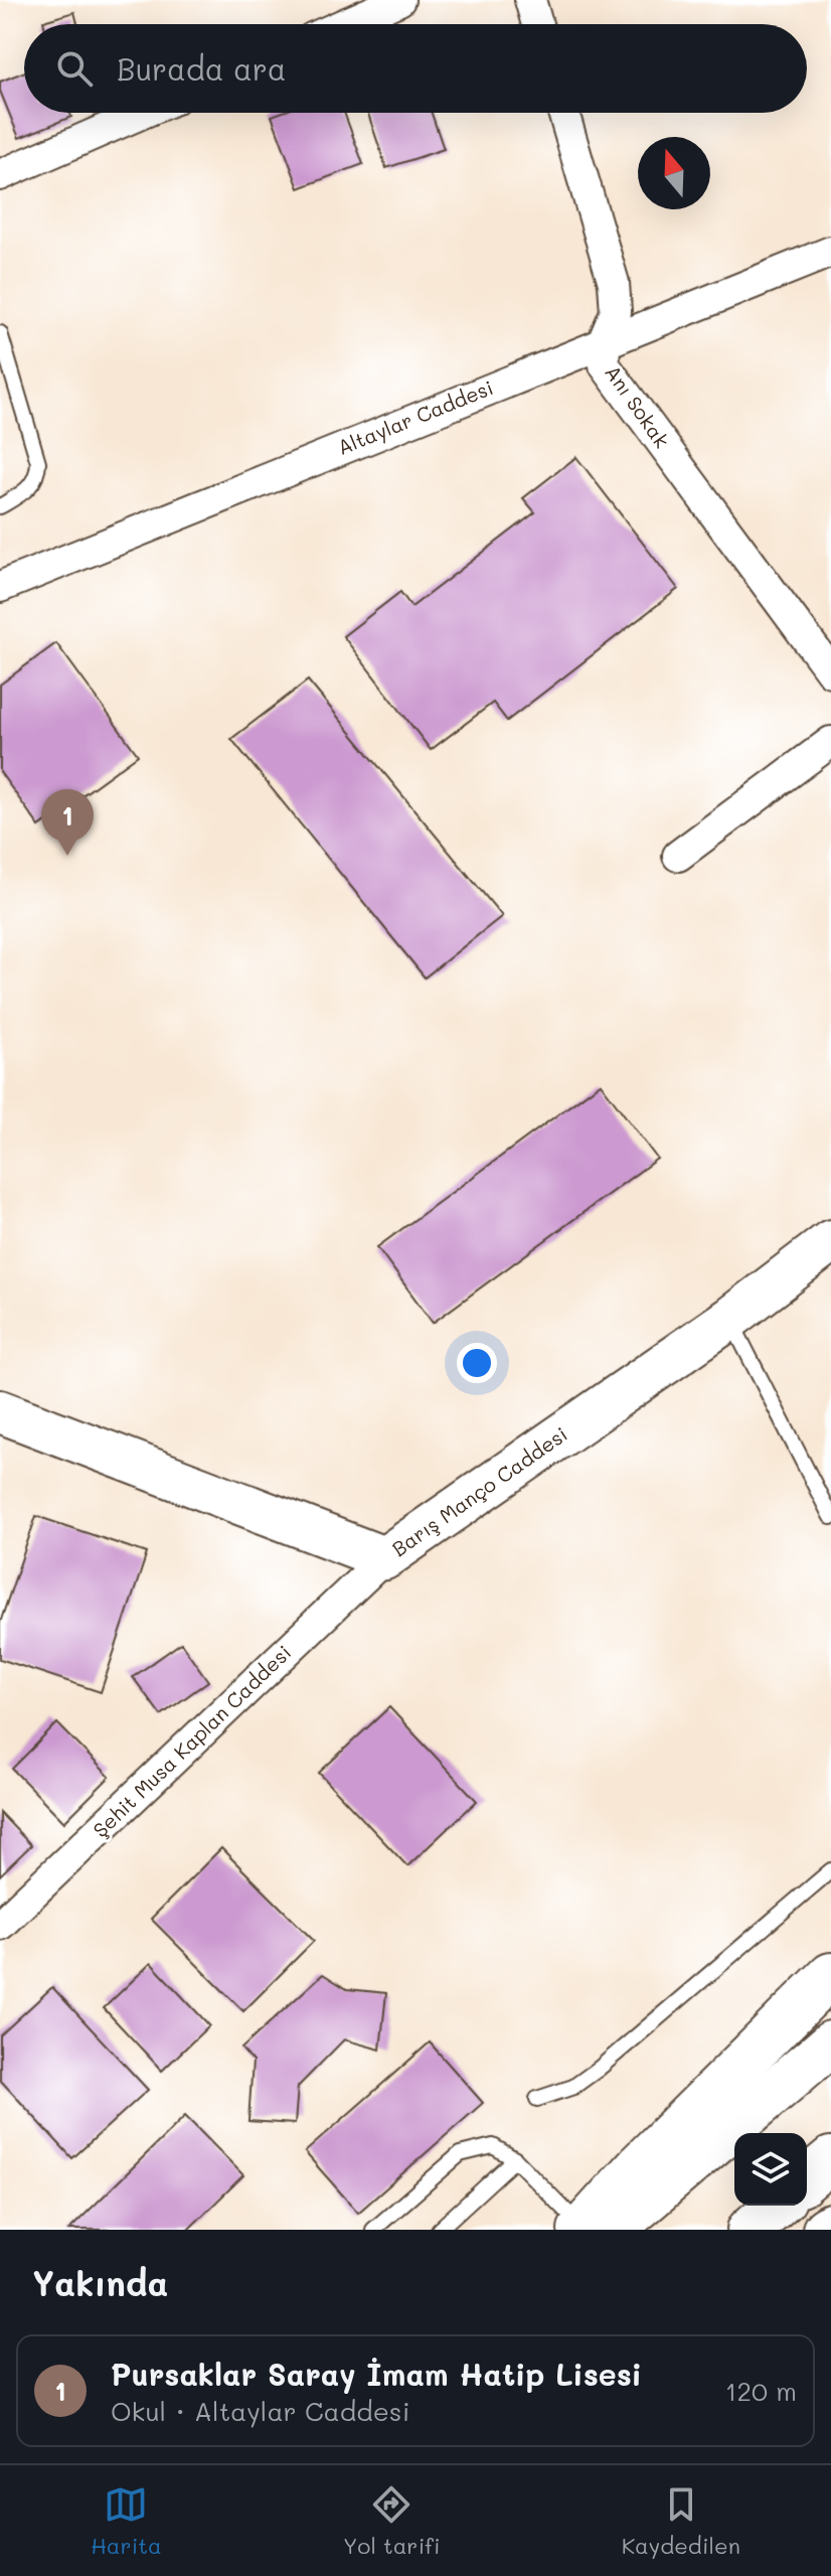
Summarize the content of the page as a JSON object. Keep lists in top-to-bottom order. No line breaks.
{"streets":{"street":["Anı Sokak","Altaylar Caddesi","Barış Manço Caddesi","Şehit Musa Kaplan Caddesi"]},"crossings":[["Anı Sokak","Altaylar Caddesi"],["Barış Manço Caddesi","Şehit Musa Kaplan Caddesi"]],"north":"top","page":{"search":"Burada ara","pins":"1","heading":"Yakında","list":[{"mark":"1","name":"Pursaklar Saray İmam Hatip Lisesi","note":"Okul · Altaylar Caddesi","value":"120 m"}],"nav":["Harita","Yol tarifi","Kaydedilen"]}}
